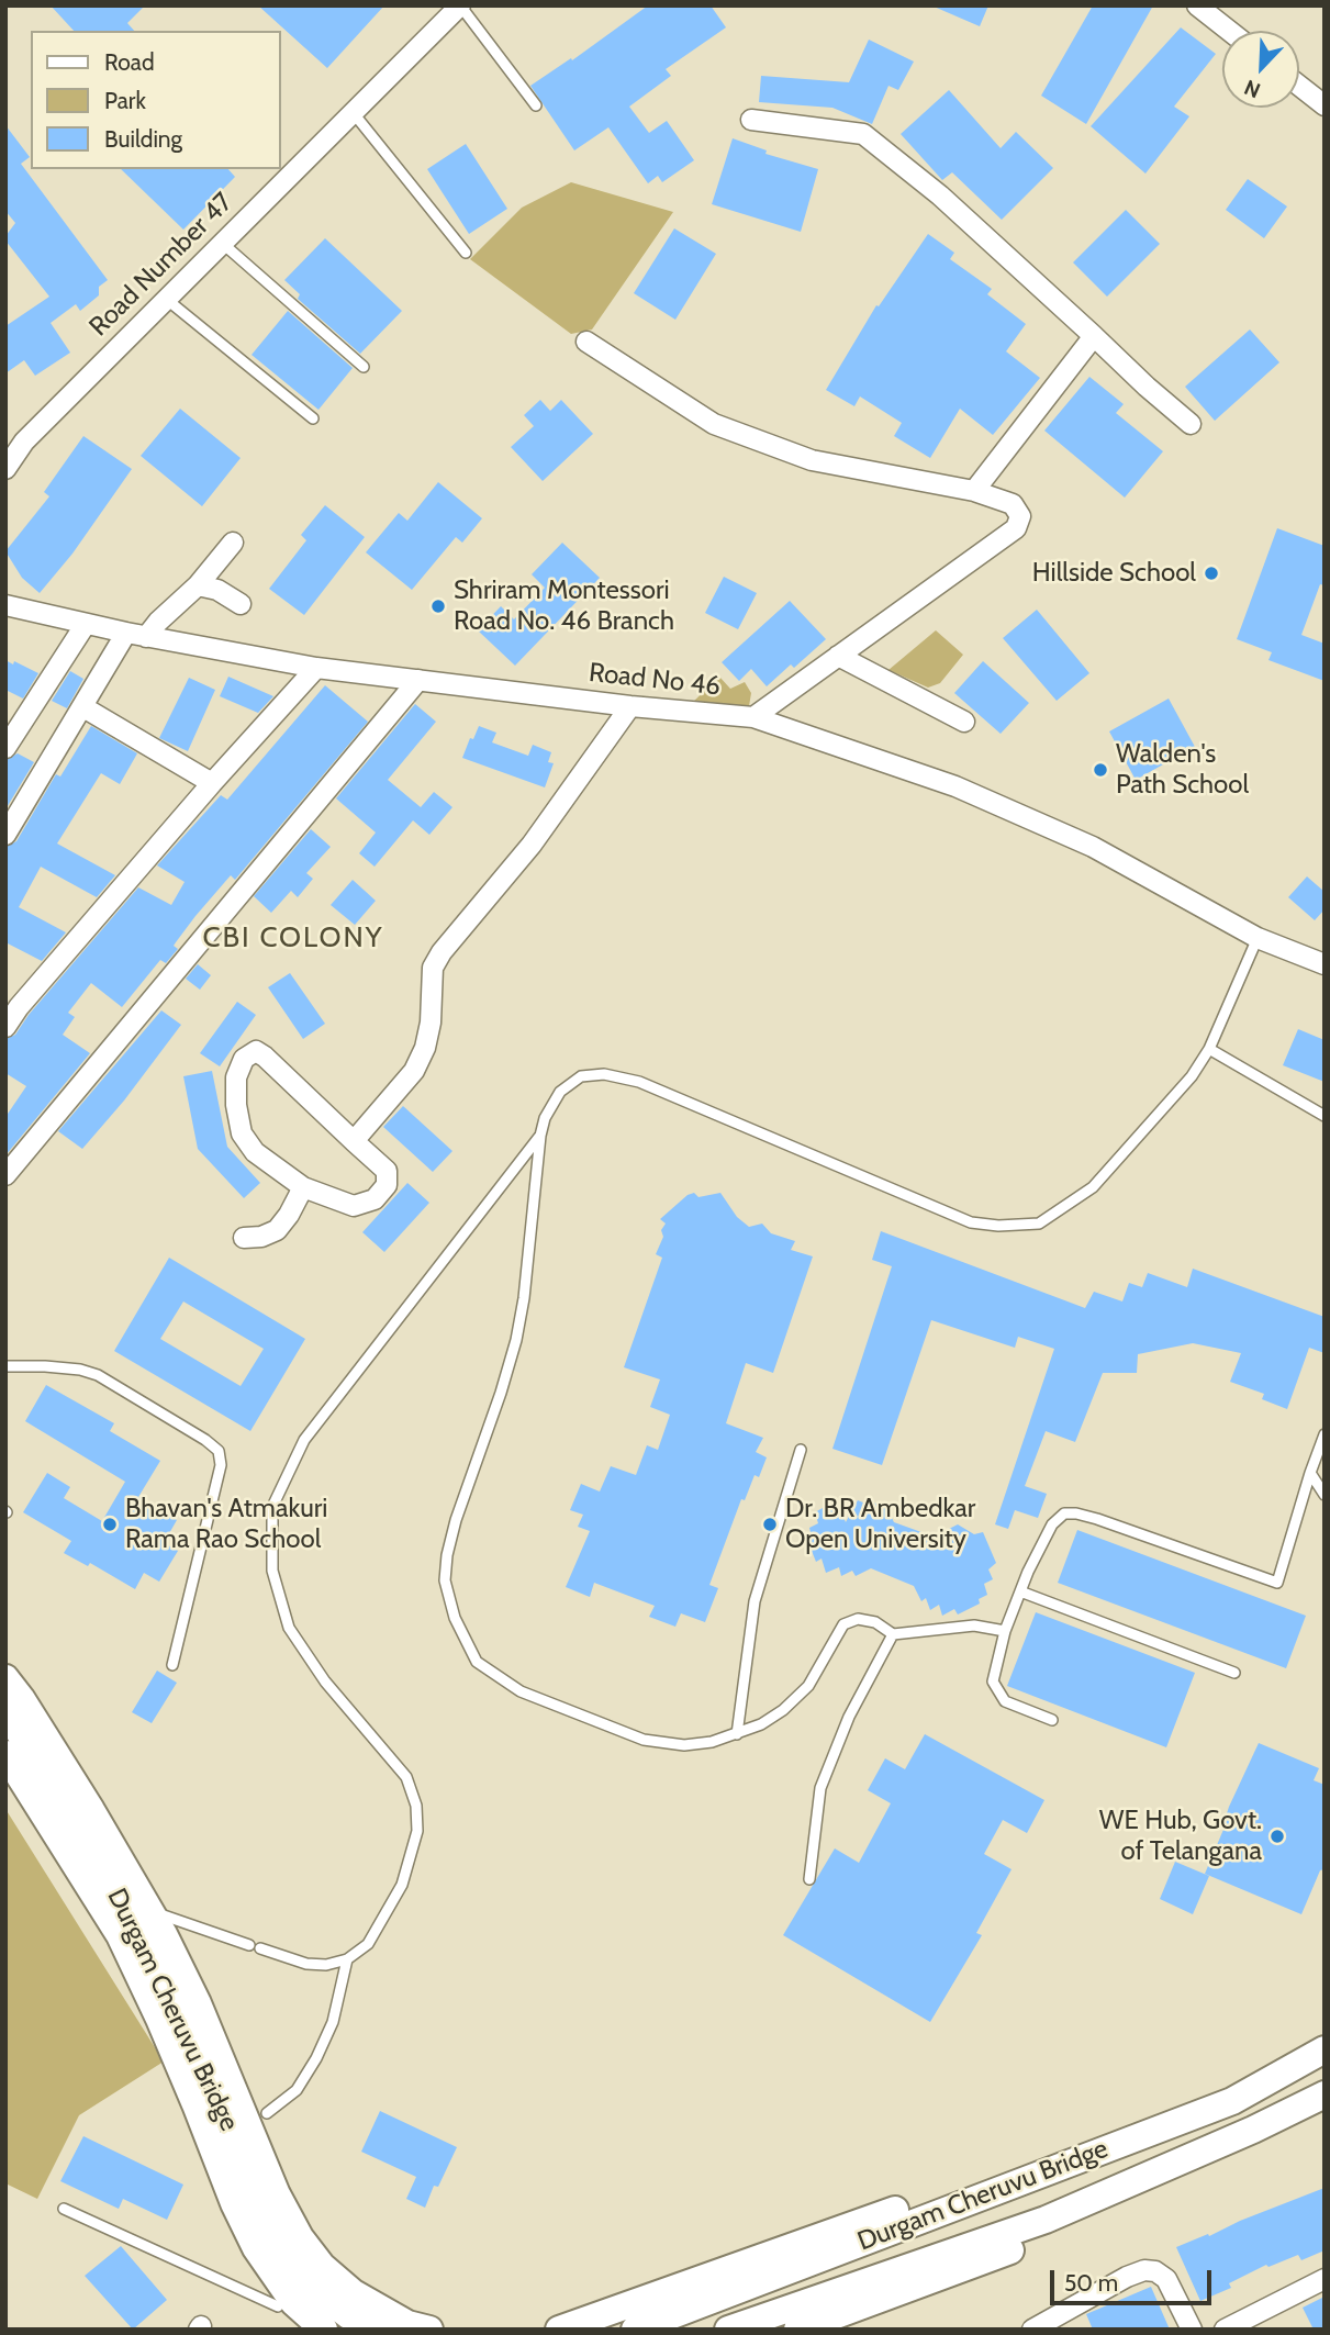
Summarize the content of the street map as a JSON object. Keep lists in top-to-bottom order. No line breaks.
{"streets":{"main road":["Durgam Cheruvu Bridge"],"street":["Road Number 47","Road No 46"]},"districts":["CBI COLONY"],"places":["Hillside School","Shriram Montessori Road No. 46 Branch","Walden's Path School","Bhavan's Atmakuri Rama Rao School","Dr. BR Ambedkar Open University","WE Hub, Govt. of Telangana"],"legend":["Road","Park","Building"],"scale_bar":"50 m","north":"bottom left"}
